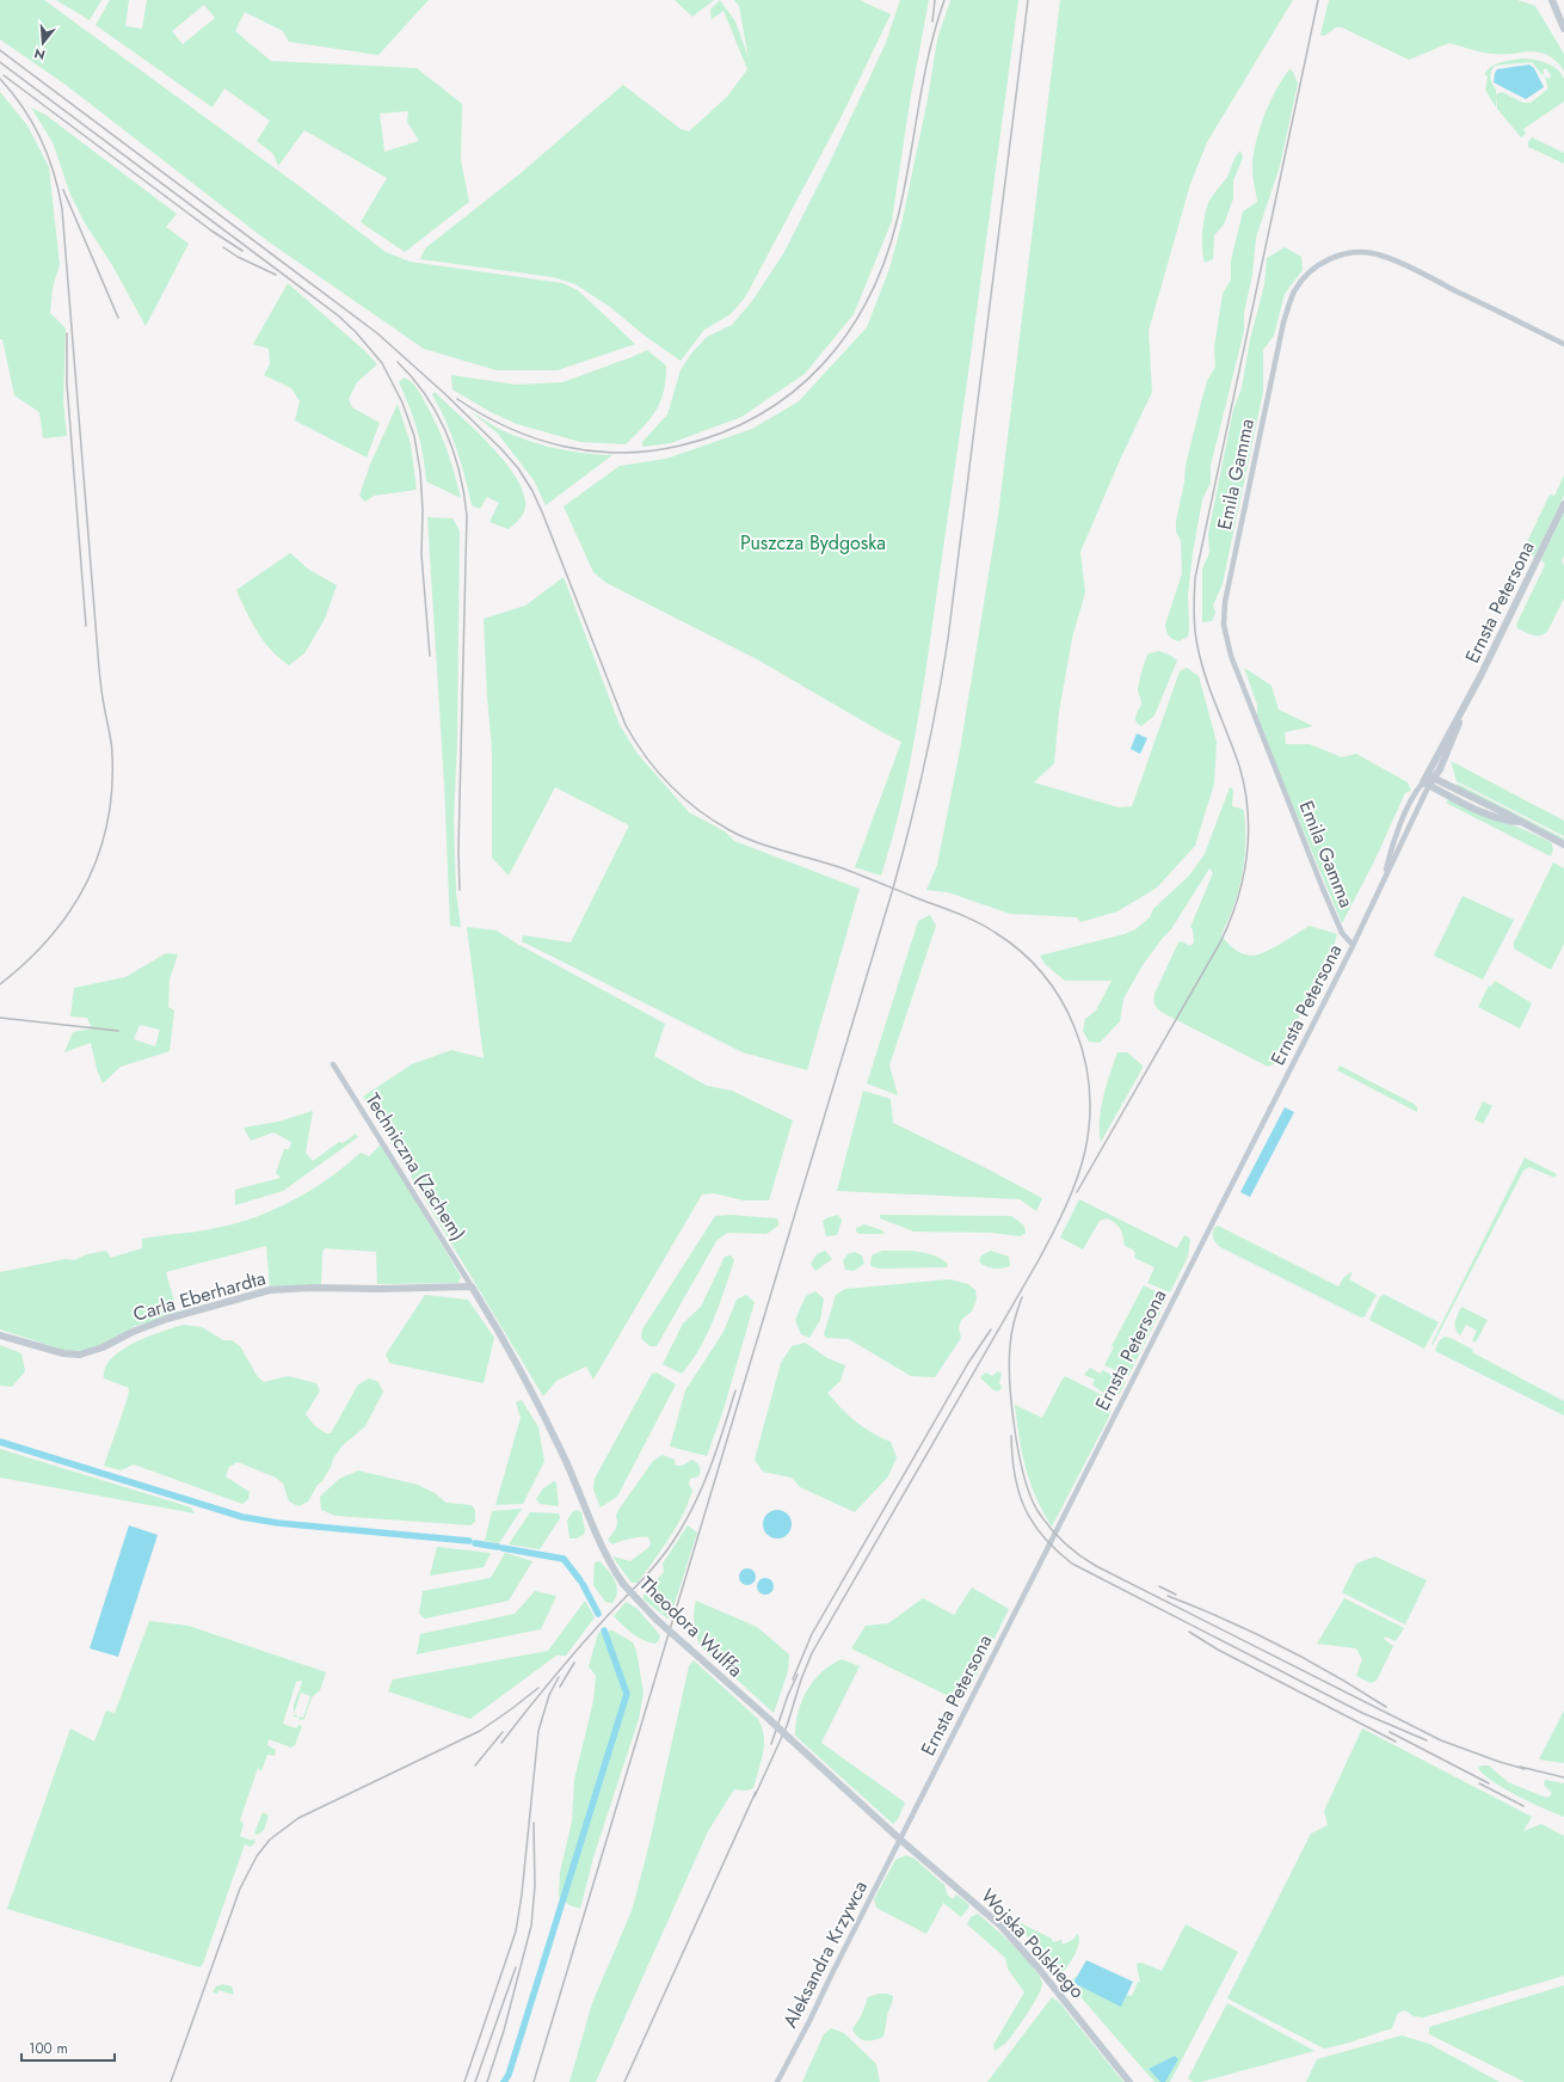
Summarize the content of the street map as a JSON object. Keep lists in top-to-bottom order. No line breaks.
{"streets":{"street":["Emila Gamma","Ernsta Petersona","Techniczna (Zachem)","Carla Eberhardta","Theodora Wulffa","Wojska Polskiego","Aleksandra Krzywca"]},"crossings":[["Emila Gamma","Ernsta Petersona"],["Ernsta Petersona","Theodora Wulffa"],["Ernsta Petersona","Wojska Polskiego"],["Ernsta Petersona","Aleksandra Krzywca"],["Techniczna (Zachem)","Carla Eberhardta"],["Techniczna (Zachem)","Theodora Wulffa"],["Carla Eberhardta","Theodora Wulffa"],["Theodora Wulffa","Wojska Polskiego"],["Theodora Wulffa","Aleksandra Krzywca"],["Wojska Polskiego","Aleksandra Krzywca"]],"parks":["Puszcza Bydgoska"],"scale_bar":"100 m","north":"bottom"}
